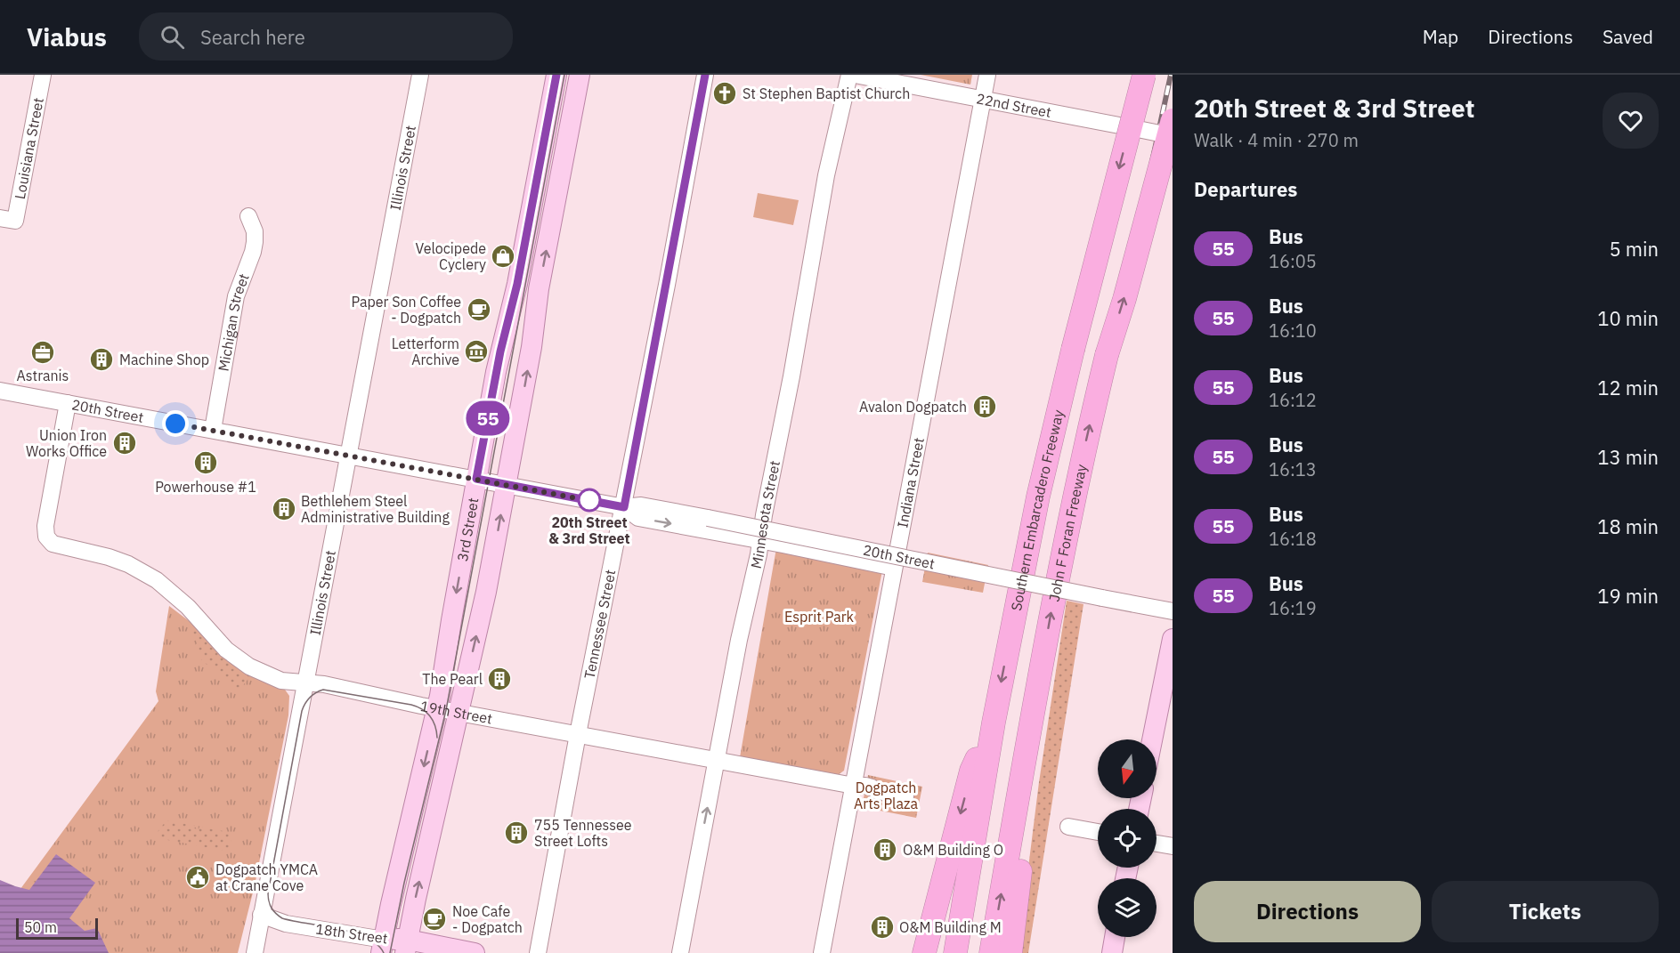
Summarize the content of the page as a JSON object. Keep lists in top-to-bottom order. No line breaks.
{"streets":{"highway":["Southern Embarcadero Freeway","John F Foran Freeway"],"main road":["3rd Street","18th Street"],"street":["22nd Street","Louisiana Street","Illinois Street","Michigan Street","20th Street","Indiana Street","Minnesota Street","Tennessee Street","19th Street"]},"crossings":[["22nd Street","Indiana Street"],["Illinois Street","20th Street"],["Illinois Street","19th Street"],["Illinois Street","18th Street"],["Michigan Street","20th Street"],["20th Street","Indiana Street"],["20th Street","Minnesota Street"],["20th Street","3rd Street"],["20th Street","Tennessee Street"],["20th Street","19th Street"],["Indiana Street","19th Street"],["Minnesota Street","19th Street"],["3rd Street","19th Street"],["3rd Street","18th Street"],["Tennessee Street","19th Street"]],"one_way":["Southern Embarcadero Freeway"],"parks":["Esprit Park","Dogpatch Arts Plaza"],"places":{"church":["St Stephen Baptist Church"],"shop":["Velocipede Cyclery"],"cafe":["Paper Son Coffee - Dogpatch","Noe Cafe - Dogpatch"],"museum":["Letterform Archive"],"office":["Astranis"],"building":["Machine Shop","Avalon Dogpatch","Union Iron Works Office","Powerhouse #1","Bethlehem Steel Administrative Building","The Pearl","755 Tennessee Street Lofts","O&M Building O","O&M Building M"],"other":["20th Street & 3rd Street"],"public building":["Dogpatch YMCA at Crane Cove"]},"lines":["bus line 55"],"scale_bar":"50 m","north":"bottom","page":{"header":"Viabus","search":"Search here","nav":["Map","Directions","Saved"],"on_map":"55","heading":[["20th Street & 3rd Street","Walk · 4 min · 270 m"],"Departures"],"list":[{"mark":"55","name":"Bus","note":"16:05","value":"5 min"},{"mark":"55","name":"Bus","note":"16:10","value":"10 min"},{"mark":"55","name":"Bus","note":"16:12","value":"12 min"},{"mark":"55","name":"Bus","note":"16:13","value":"13 min"},{"mark":"55","name":"Bus","note":"16:18","value":"18 min"},{"mark":"55","name":"Bus","note":"16:19","value":"19 min"}],"buttons":["Directions","Tickets"],"scale":"50 m"}}
